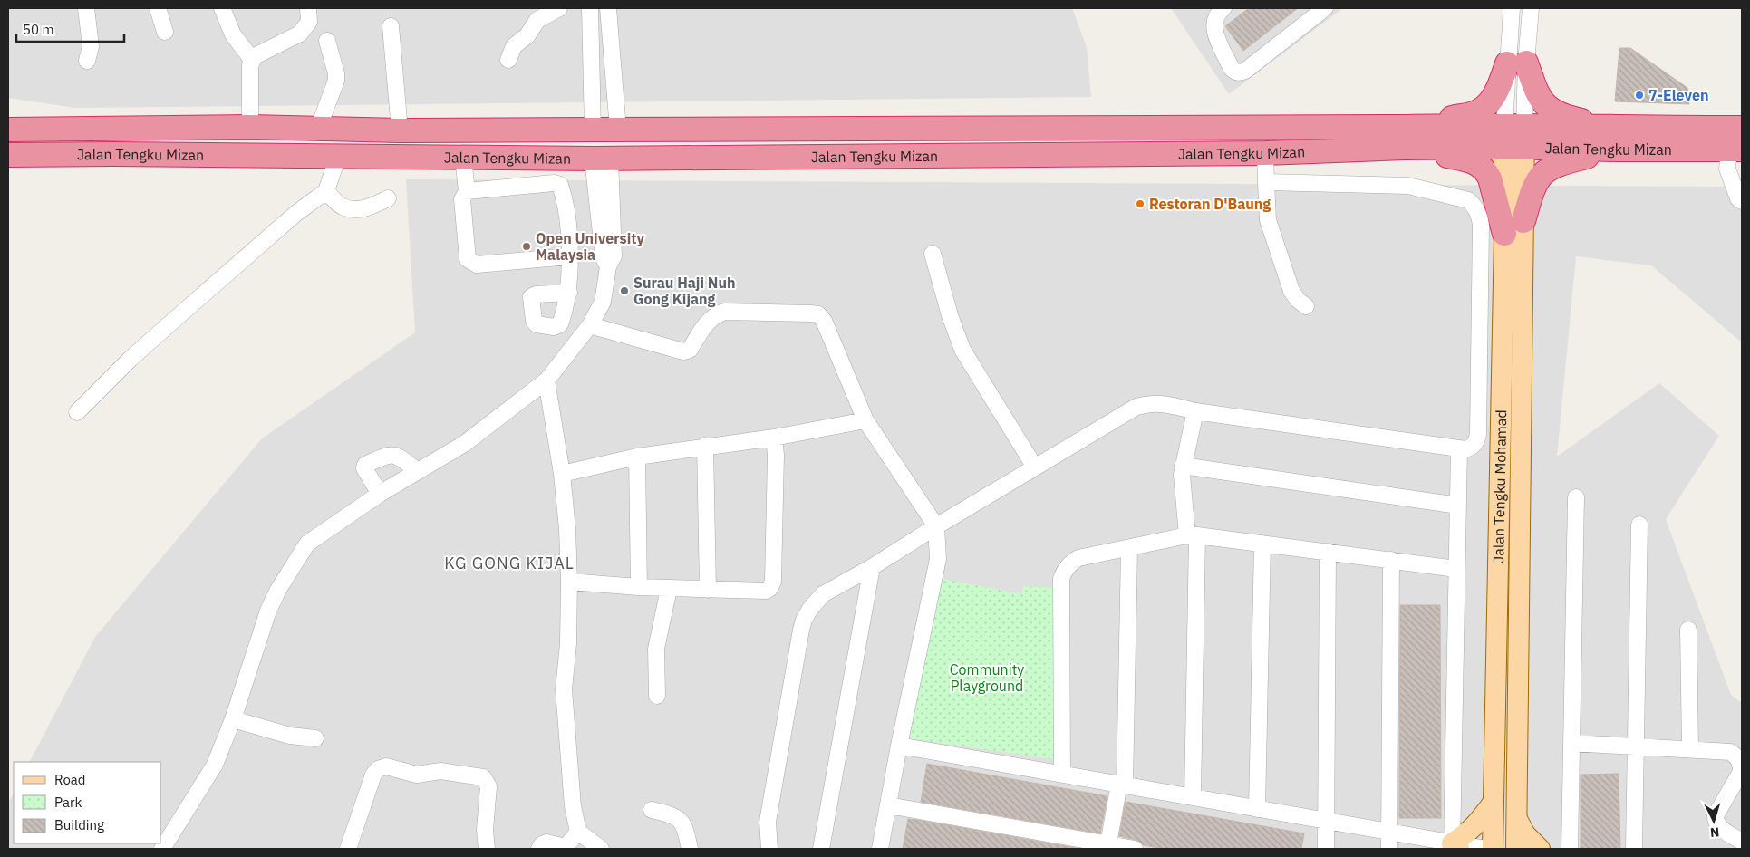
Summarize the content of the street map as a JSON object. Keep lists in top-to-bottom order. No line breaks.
{"streets":{"highway":["Jalan Tengku Mizan"],"main road":["Jalan Tengku Mohamad"]},"crossings":[["Jalan Tengku Mizan","Jalan Tengku Mohamad"]],"districts":["KG GONG KIJAL"],"parks":["Community Playground"],"places":["7-Eleven","Restoran D'Baung","Open University Malaysia","Surau Haji Nuh Gong Kijang"],"legend":["Road","Park","Building"],"scale_bar":"50 m","north":"bottom"}
